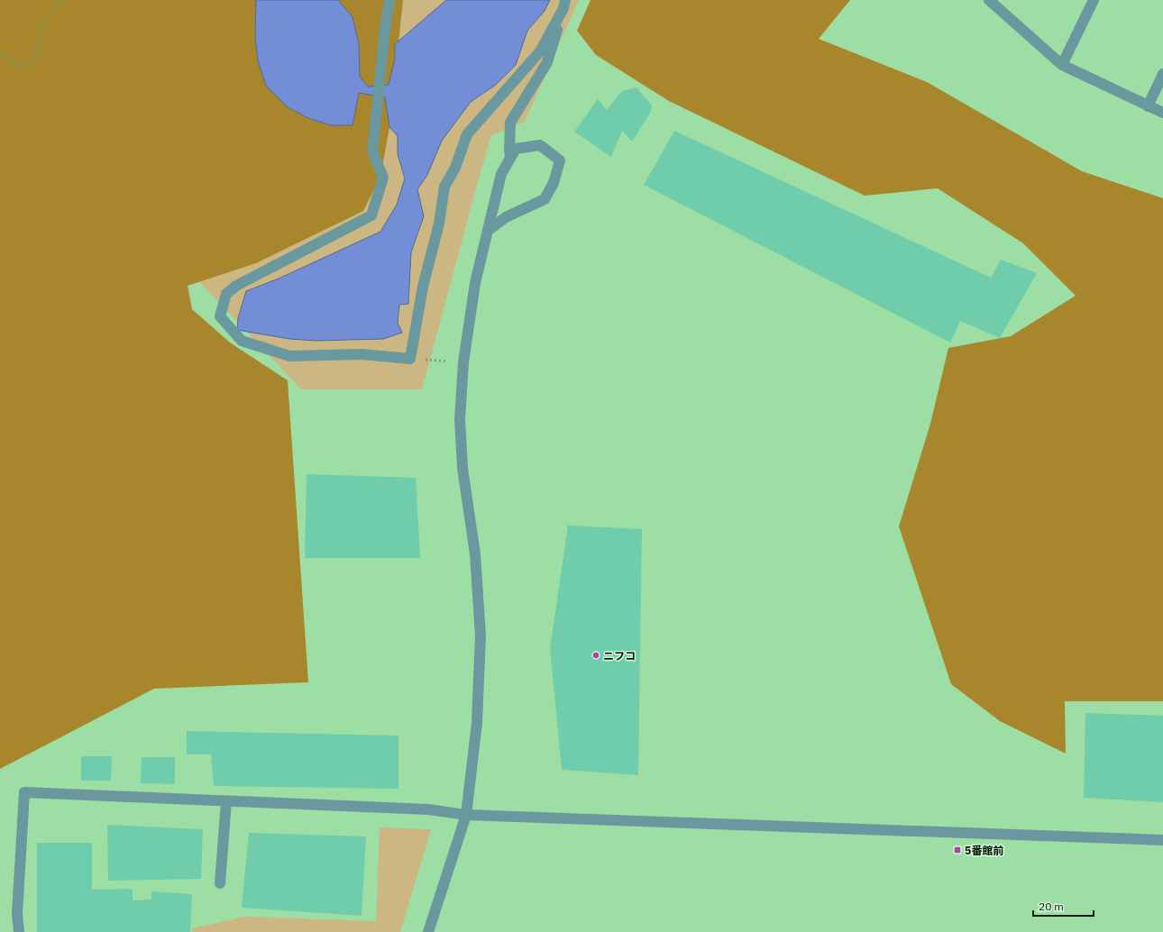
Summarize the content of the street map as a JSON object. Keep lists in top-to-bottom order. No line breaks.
{"places":{"other":["ニフコ"],"transit":["5番館前"]},"scale_bar":"20 m"}
